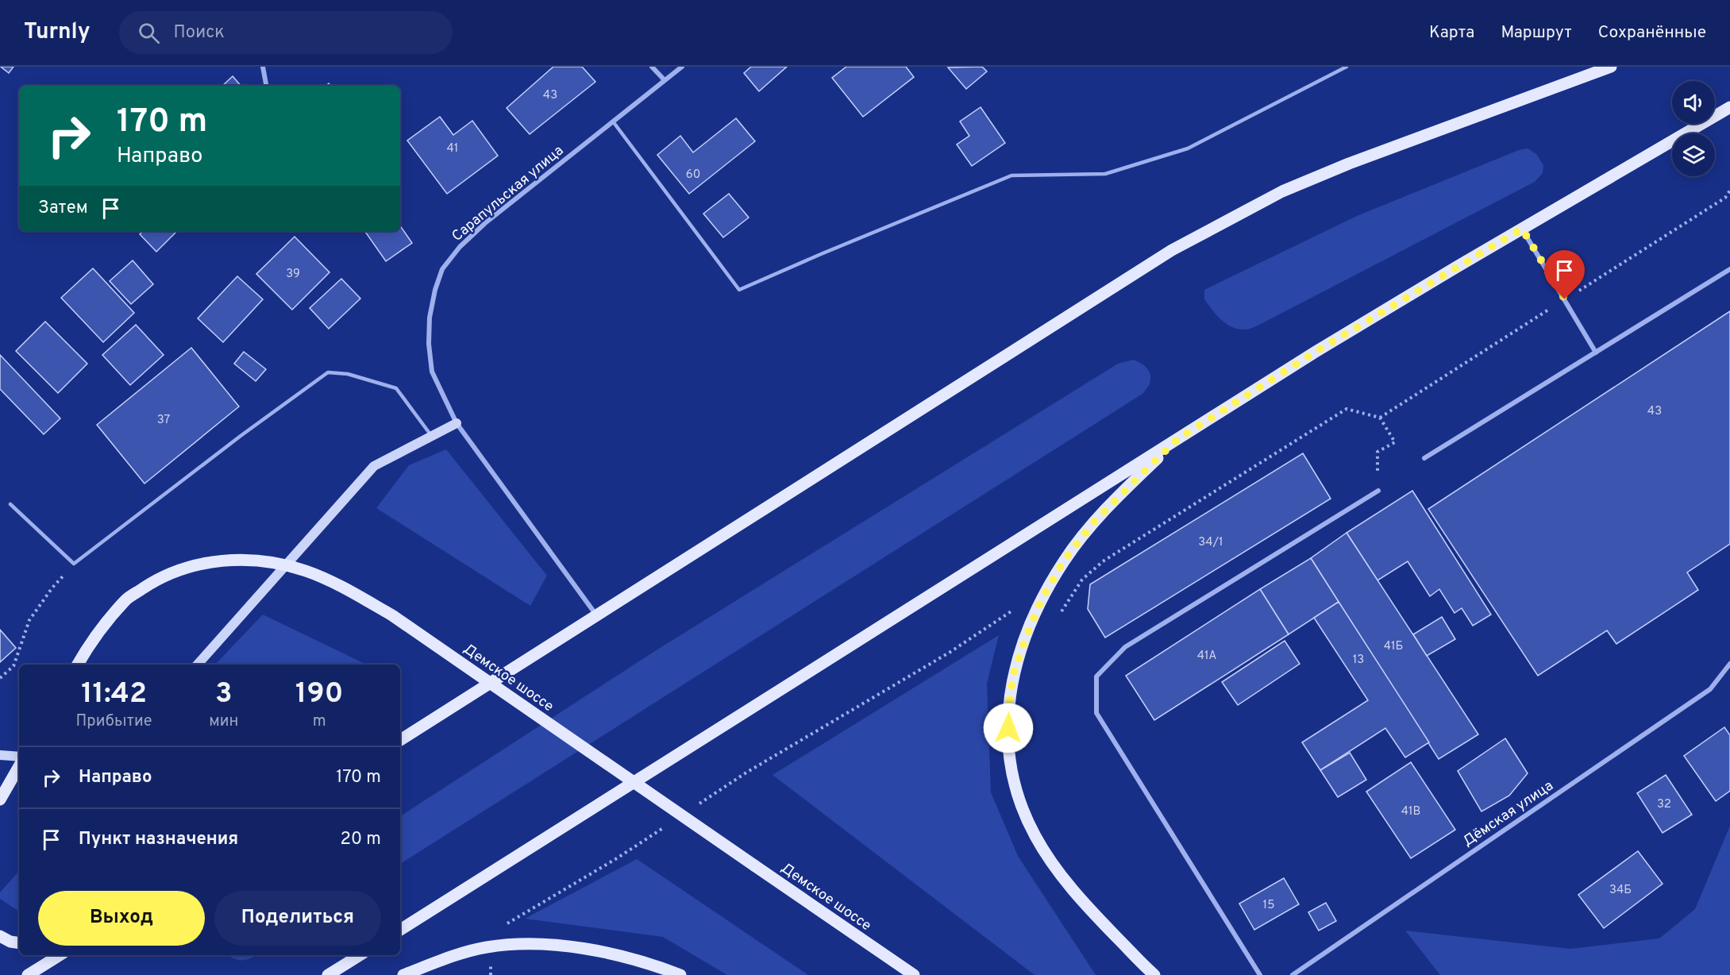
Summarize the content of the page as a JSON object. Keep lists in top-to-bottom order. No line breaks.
{"streets":{"main road":["Демское шоссе"],"street":["Сарапульская улица","Дёмская улица"]},"house_numbers":["43","41","60","39","43","37","34/1","41Б","41А","13","32","41В","34Б","15"],"page":{"header":"Turnly","search":"Поиск","nav":["Карта","Маршрут","Сохранённые"],"turn":["170 m","Направо"],"then":"Затем","eta":["11:42","Прибытие","3","мин","190","m"],"list":[{"name":"Направо","value":"170 m"},{"name":"Пункт назначения","value":"20 m"}],"buttons":["Выход","Поделиться"]}}
